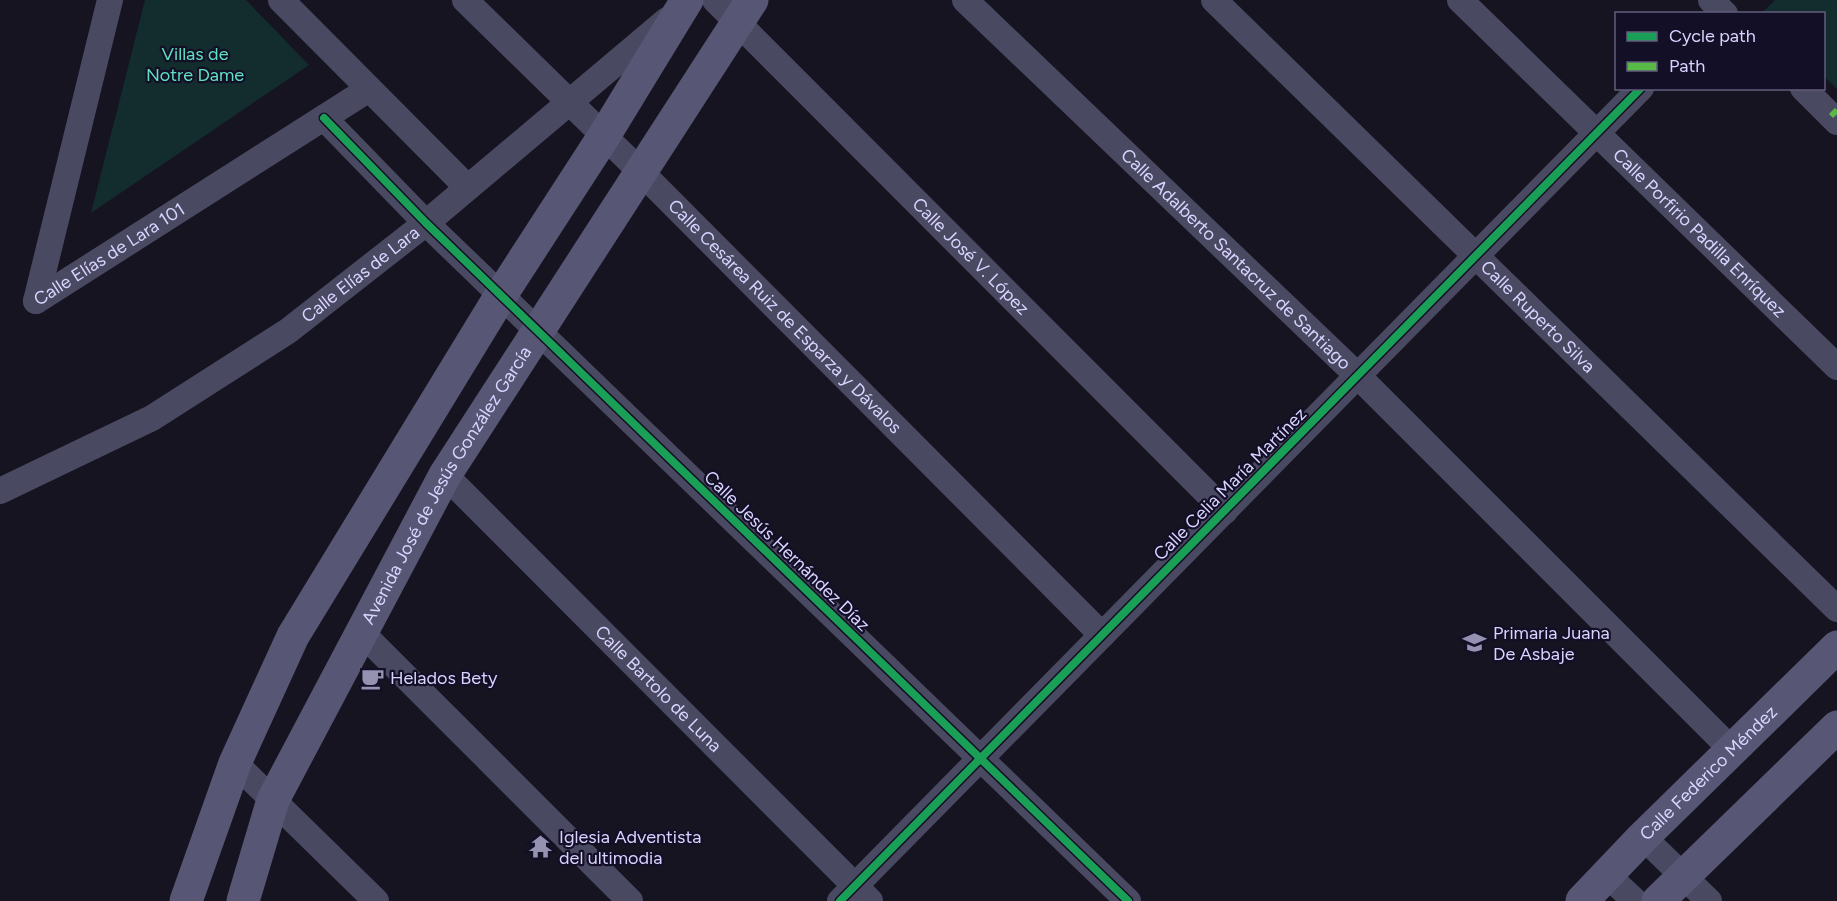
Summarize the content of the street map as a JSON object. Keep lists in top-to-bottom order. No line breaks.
{"streets":{"street":["Calle Porfirio Padilla Enríquez","Calle Elías de Lara 101","Calle José V. López","Calle Adalberto Santacruz de Santiago","Calle Elías de Lara","Calle Cesárea Ruiz de Esparza y Dávalos","Calle Ruperto Silva","Calle Celia María Martínez","Avenida José de Jesús González García","Calle Jesús Hernández Díaz","Calle Bartolo de Luna","Calle Federico Méndez"]},"crossings":[["Calle Porfirio Padilla Enríquez","Calle Celia María Martínez"],["Calle José V. López","Calle Celia María Martínez"],["Calle José V. López","Avenida José de Jesús González García"],["Calle Adalberto Santacruz de Santiago","Calle Celia María Martínez"],["Calle Adalberto Santacruz de Santiago","Calle Federico Méndez"],["Calle Elías de Lara","Calle Cesárea Ruiz de Esparza y Dávalos"],["Calle Elías de Lara","Calle Jesús Hernández Díaz"],["Calle Cesárea Ruiz de Esparza y Dávalos","Calle Celia María Martínez"],["Calle Cesárea Ruiz de Esparza y Dávalos","Avenida José de Jesús González García"],["Calle Ruperto Silva","Calle Celia María Martínez"],["Calle Celia María Martínez","Calle Jesús Hernández Díaz"],["Calle Celia María Martínez","Calle Bartolo de Luna"],["Avenida José de Jesús González García","Calle Jesús Hernández Díaz"],["Avenida José de Jesús González García","Calle Bartolo de Luna"]],"parks":["Villas de Notre Dame"],"places":{"school or university":["Primaria Juana De Asbaje"],"cafe":["Helados Bety"],"temple":["Iglesia Adventista del ultimodia"]},"legend":["Cycle path","Path"]}
